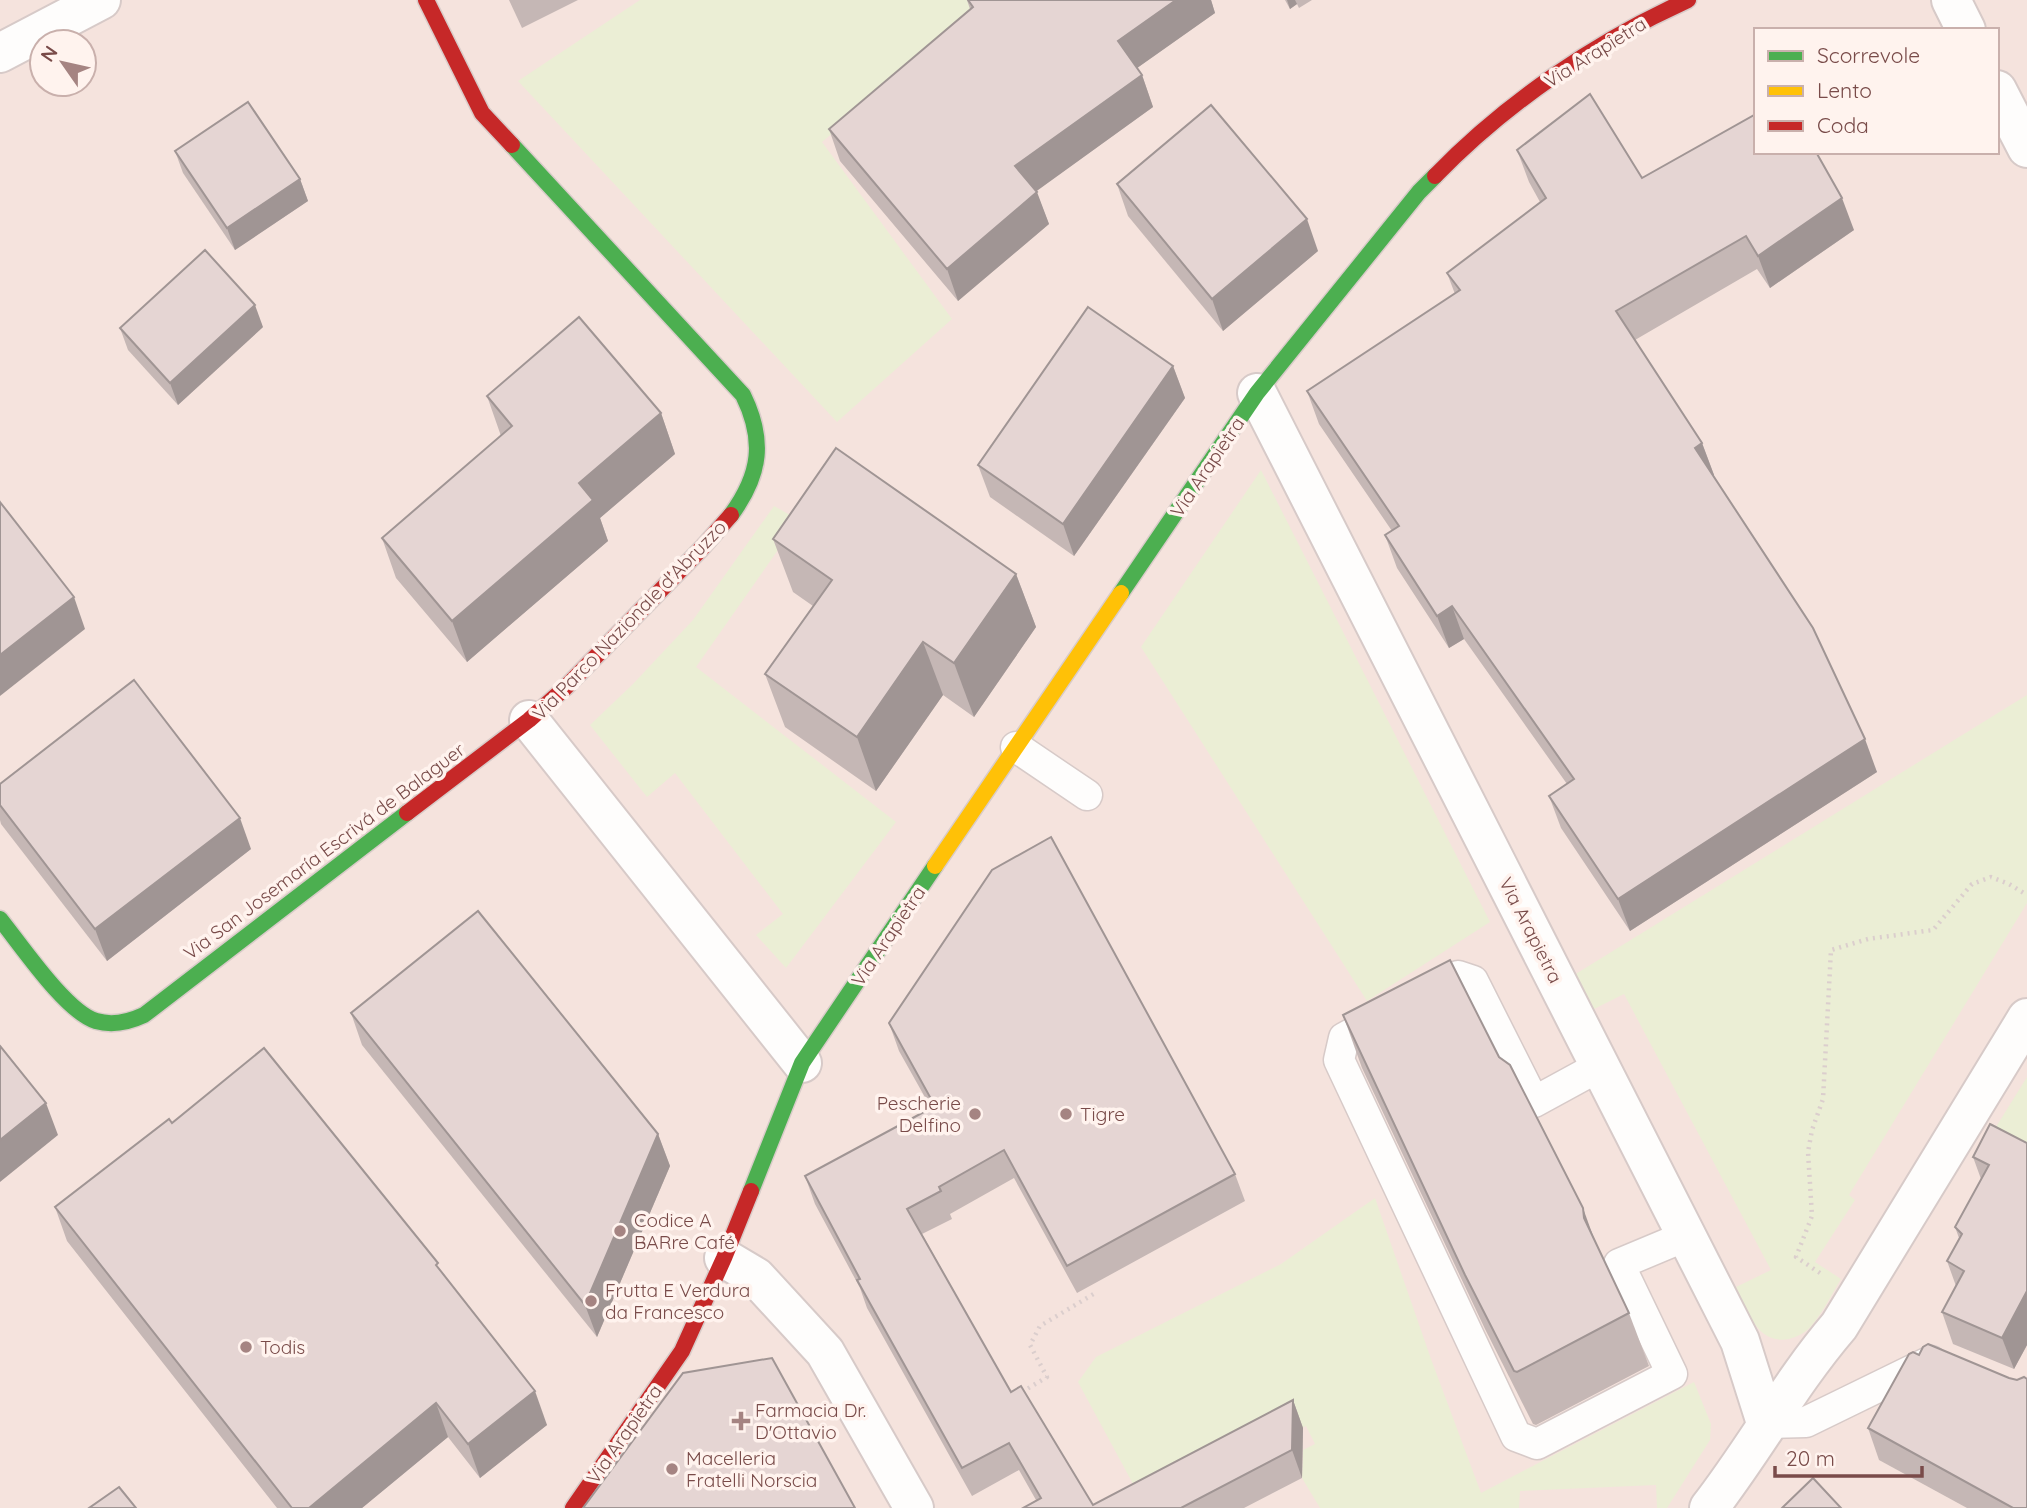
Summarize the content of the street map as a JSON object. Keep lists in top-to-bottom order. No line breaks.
{"streets":{"street":["Via Arapietra","Via Parco Nazionale d'Abruzzo","Via San Josemaría Escrivá de Balaguer"]},"crossings":[["Via Arapietra","Via Parco Nazionale d'Abruzzo"],["Via Parco Nazionale d'Abruzzo","Via San Josemaría Escrivá de Balaguer"]],"places":{"other":["Pescherie Delfino","Tigre","Codice A BARre Café","Frutta E Verdura da Francesco","Todis","Macelleria Fratelli Norscia"],"health":["Farmacia Dr. D'Ottavio"]},"legend":["Scorrevole","Lento","Coda"],"scale_bar":"20 m","north":"top left"}
